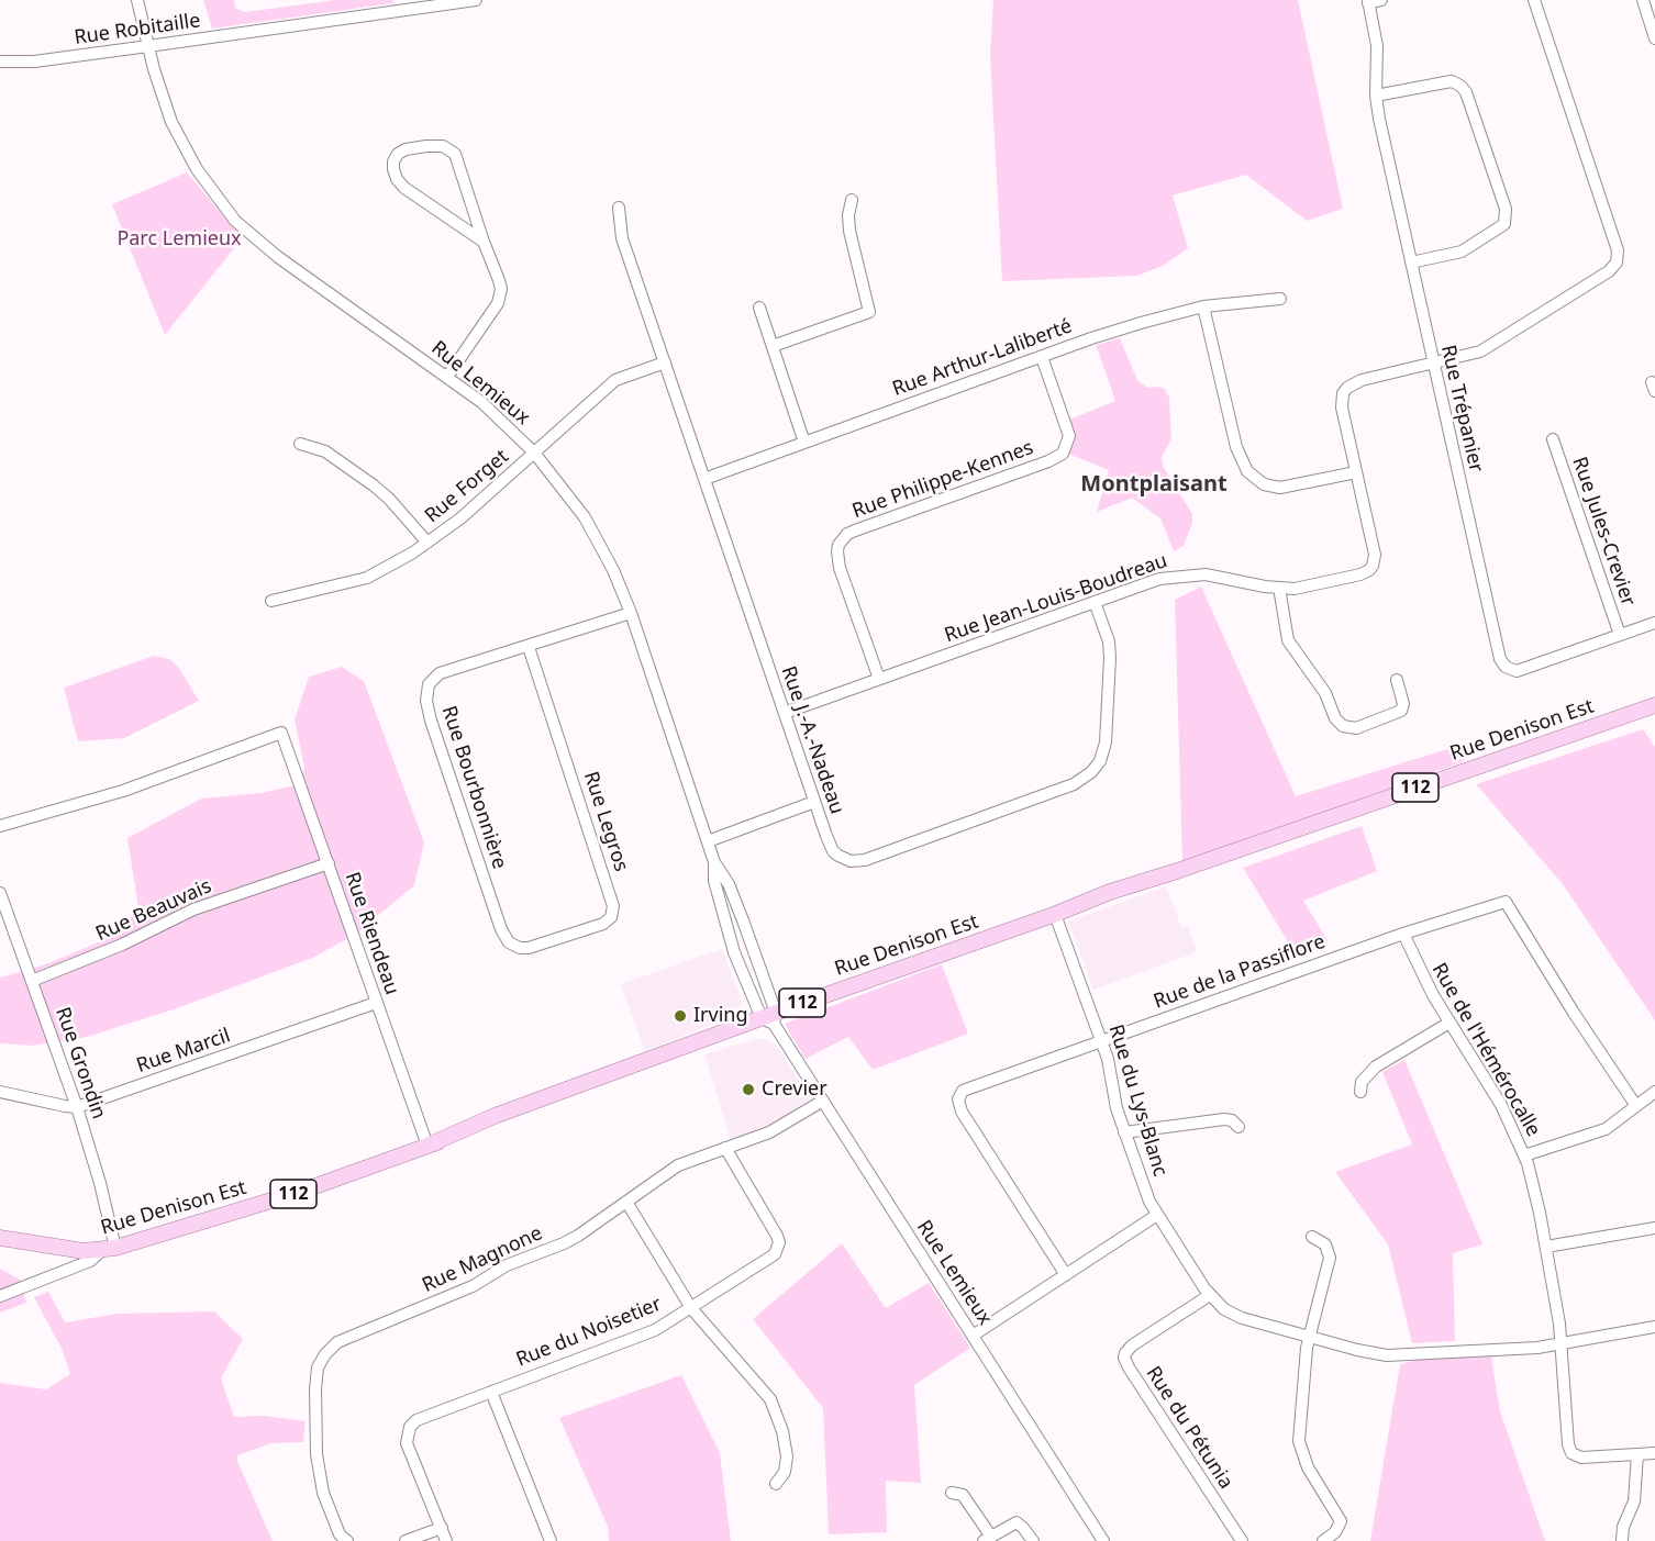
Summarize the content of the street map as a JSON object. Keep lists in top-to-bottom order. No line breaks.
{"streets":{"main road":["Rue Denison Est","112"],"street":["Rue Robitaille","Rue Arthur-Laliberté","Rue Lemieux","Rue Trépanier","Rue Philippe-Kennes","Rue Forget","Rue Jules-Crevier","Rue Jean-Louis-Boudreau","Rue J.-A.-Nadeau","Rue Bourbonnière","Rue Legros","Rue Beauvais","Rue Riendeau","Rue de la Passiflore","Rue de l'Hémérocalle","Rue Marcil","Rue Grondin","Rue du Lys-Blanc","Rue Magnone","Rue du Noisetier","Rue du Pétunia"]},"crossings":[["Rue Robitaille","Rue Lemieux"],["Rue Arthur-Laliberté","Rue Philippe-Kennes"],["Rue Arthur-Laliberté","Rue J.-A.-Nadeau"],["Rue Lemieux","Rue Forget"],["Rue Lemieux","Rue Denison Est"],["Rue Lemieux","Rue Bourbonnière"],["Rue Lemieux","Rue Magnone"],["Rue Trépanier","Rue Jules-Crevier"],["Rue Trépanier","Rue Jean-Louis-Boudreau"],["Rue Philippe-Kennes","Rue Jean-Louis-Boudreau"],["Rue Forget","Rue J.-A.-Nadeau"],["Rue Jean-Louis-Boudreau","Rue J.-A.-Nadeau"],["Rue Denison Est","Rue Riendeau"],["Rue Denison Est","Rue Grondin"],["Rue Denison Est","Rue du Lys-Blanc"],["Rue Bourbonnière","Rue Legros"],["Rue Beauvais","Rue Riendeau"],["Rue Beauvais","Rue Grondin"],["Rue Riendeau","Rue Marcil"],["Rue de la Passiflore","Rue de l'Hémérocalle"],["Rue de la Passiflore","Rue du Lys-Blanc"],["Rue de l'Hémérocalle","Rue du Lys-Blanc"],["Rue Marcil","Rue Grondin"],["Rue du Lys-Blanc","Rue du Pétunia"],["Rue Magnone","Rue du Noisetier"]],"districts":["Montplaisant"],"parks":["Parc Lemieux"],"places":["Irving","Crevier"]}
